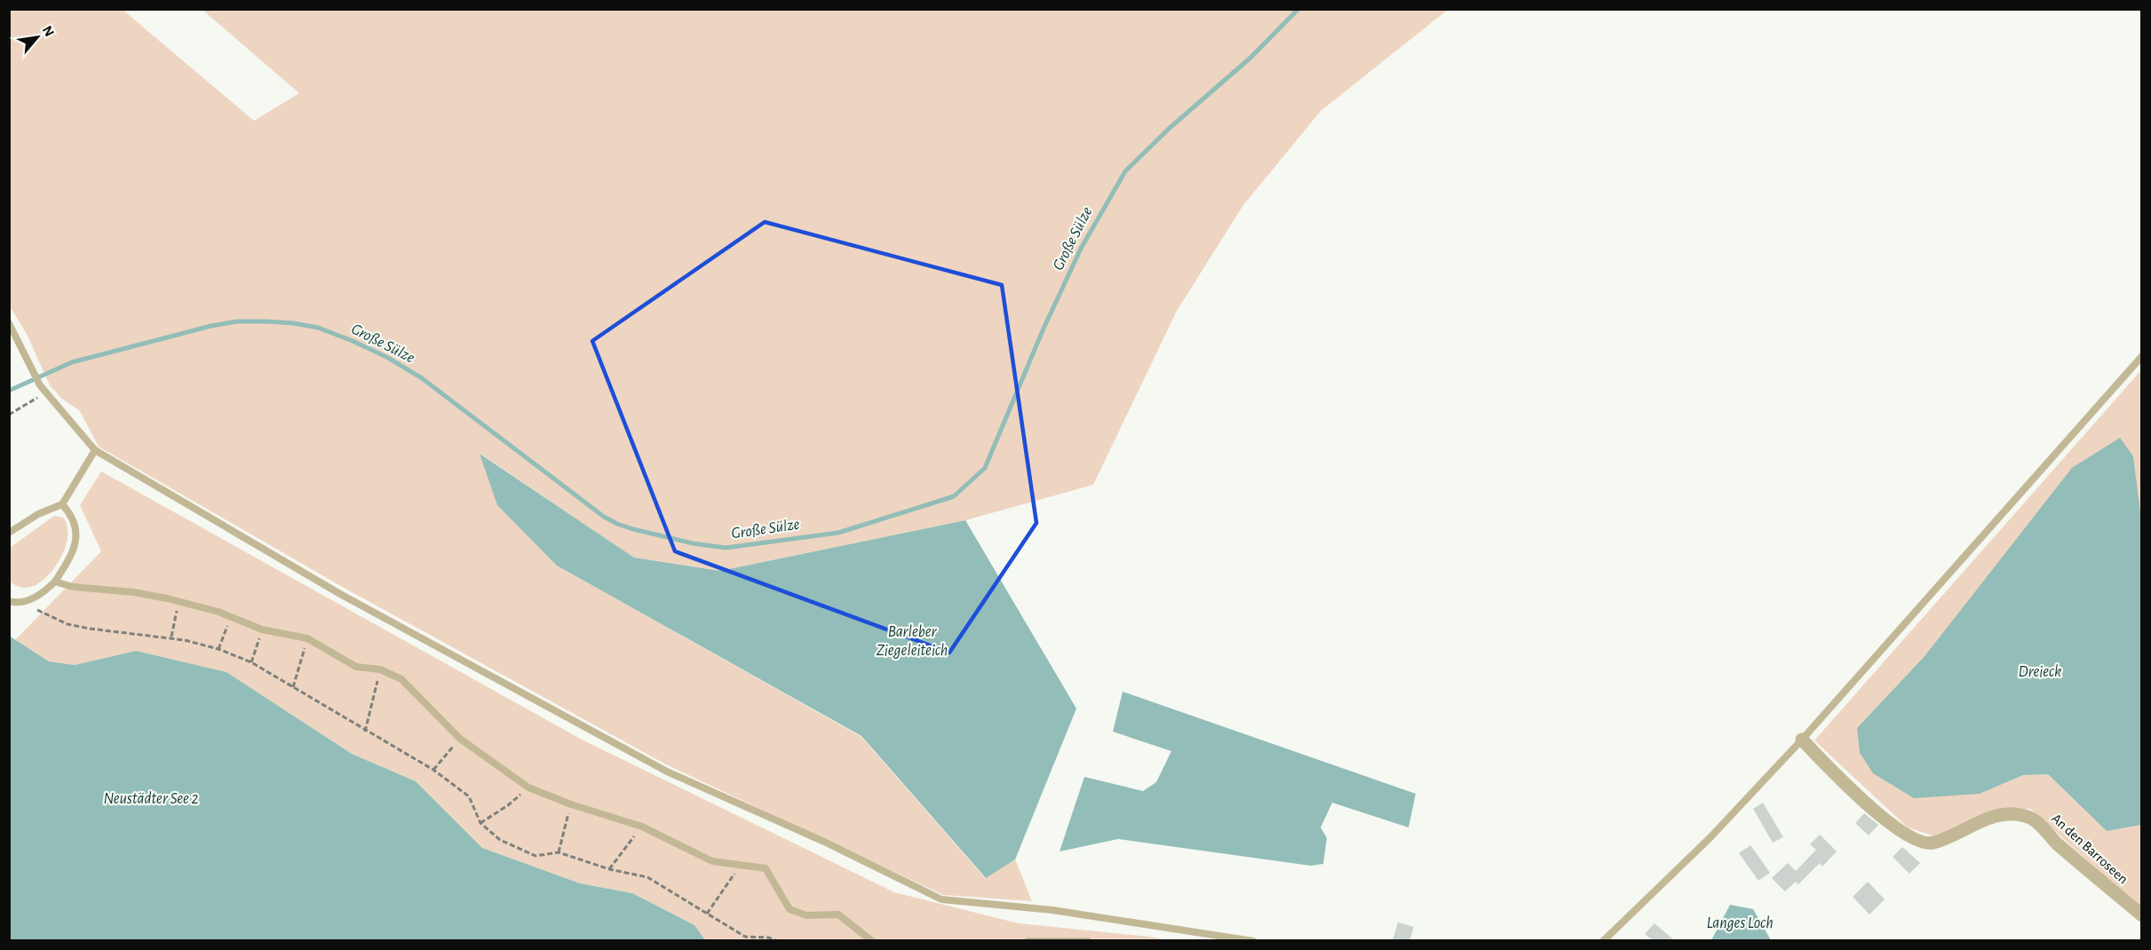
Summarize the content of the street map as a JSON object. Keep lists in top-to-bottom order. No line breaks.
{"streets":{"street":["An den Barroseen"]},"water":["Große Sülze","Barleber Ziegeleiteich","Dreieck","Neustädter See 2","Langes Loch"],"north":"top right"}
